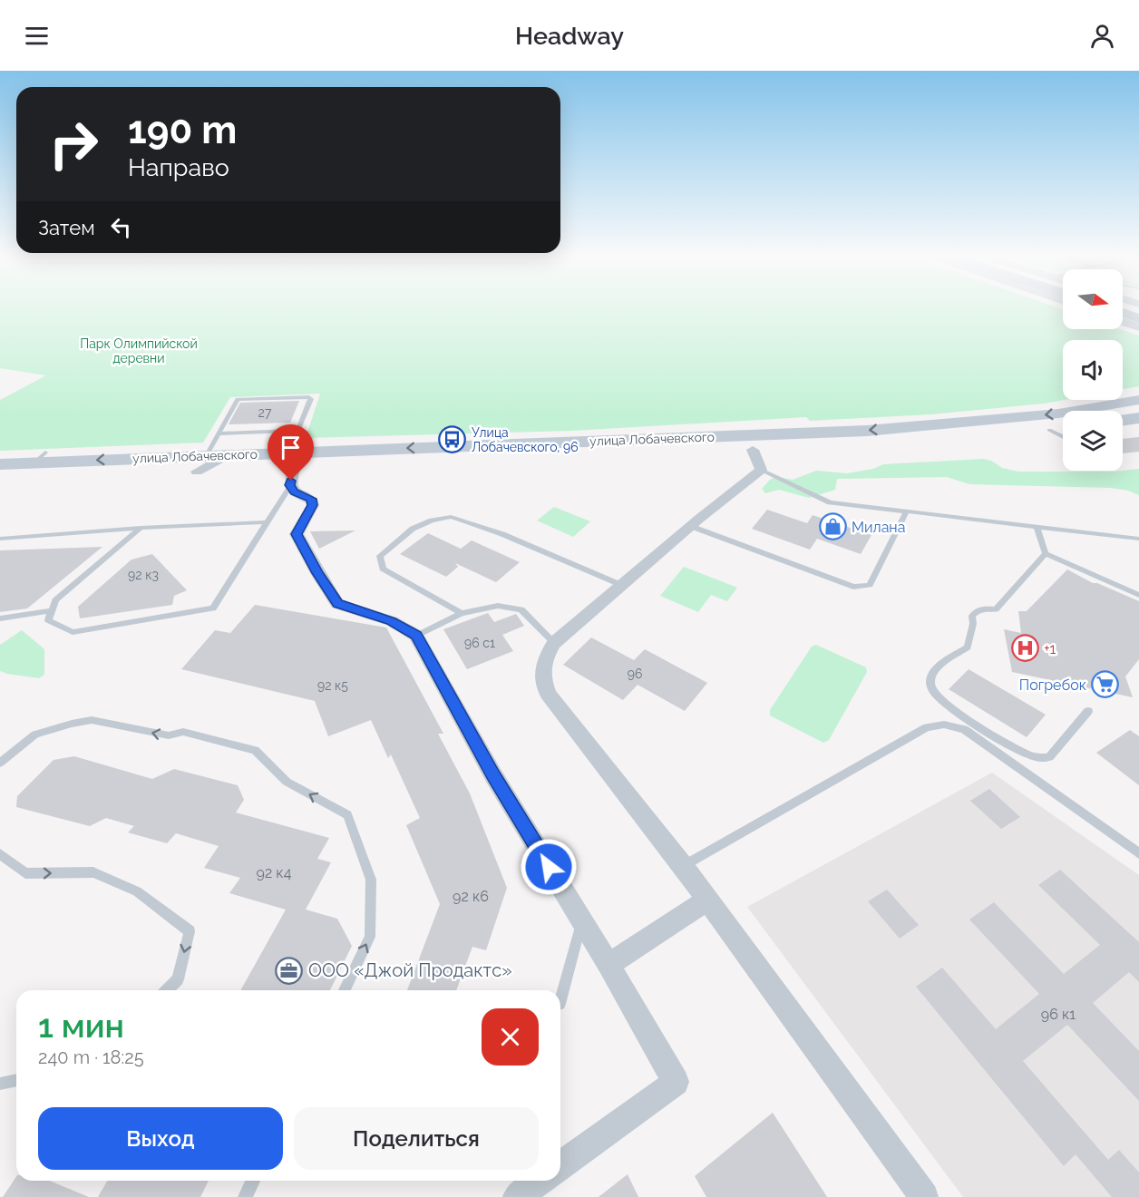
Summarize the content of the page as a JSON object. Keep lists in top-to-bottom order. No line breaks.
{"streets":{"main road":["улица Лобачевского"]},"parks":["Парк Олимпийской деревни"],"places":{"bus stop":["Улица Лобачевского, 96"],"shop":["Милана"],"hospital":["+1"],"supermarket":["Погребок"],"office":["ООО «Джой Продактс»"]},"house_numbers":["27","92 к3","96 с1","96","92 к5","92 к4","92 к6","96 к1"],"north":"right","page":{"header":"Headway","turn":["190 m","Направо"],"then":"Затем","heading":["1 мин","240 m · 18:25"],"buttons":["Выход","Поделиться"]}}
